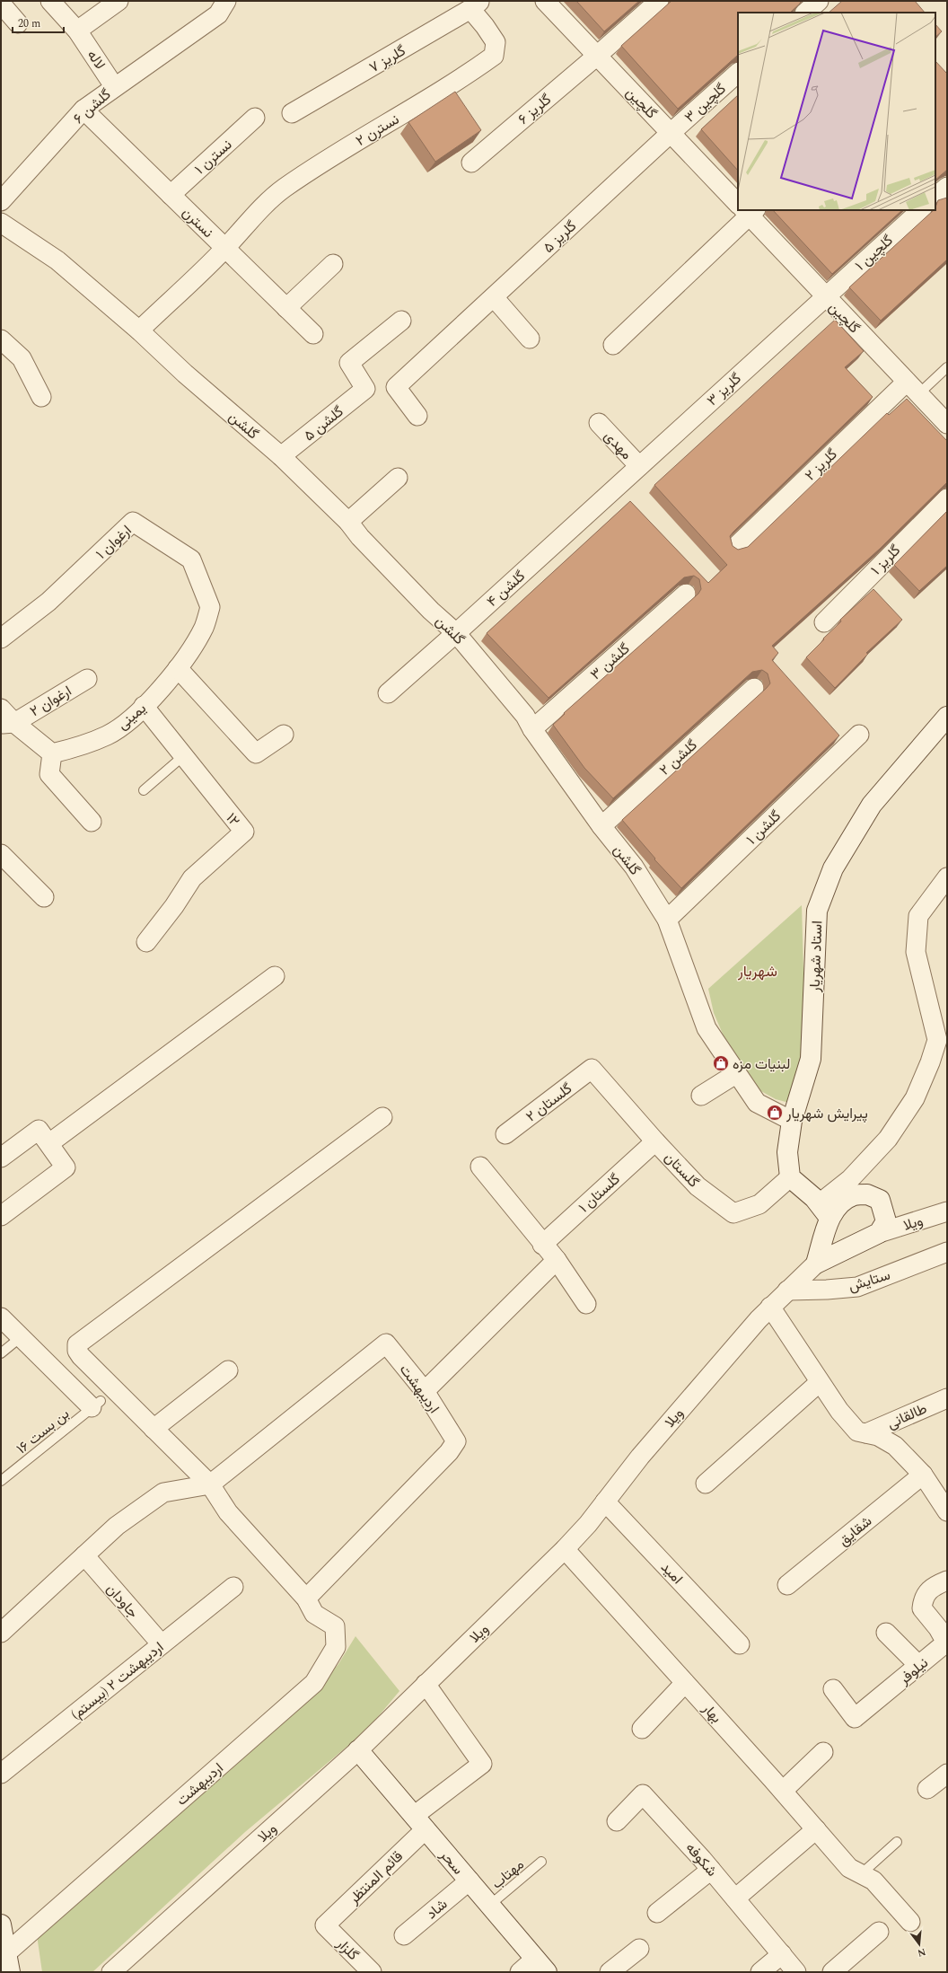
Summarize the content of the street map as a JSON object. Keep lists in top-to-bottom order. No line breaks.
{"streets":{"street":["گلریز ۷","لاله","گلچین","گلچین ۳","گلشن ۶","گلریز ۶","نسترن ۲","نسترن ۱","نسترن","گلریز ۵","گلچین ۱","گلریز ۳","گلشن ۵","گلشن","مهدی","گلریز ۲","ارغوان ۱","گلریز ۱","گلشن ۴","گلشن ۳","ارغوان ۲","یمینی","گلشن ۲","۱۲","گلشن ۱","استاد شهریار","گلستان ۲","گلستان","گلستان ۱","ویلا","ستایش","اردیبهشت","طالقانی","شقایق","امید","جاودان","نیلوفر","اردیبهشت ۲ (بیستم)","بهار","شکوفه","سحر","قائم المنتظر","شاد","گلزار"],"lane":["بن بست ۱۶","مهتاب"]},"crossings":[["گلریز ۷","نسترن ۲"],["لاله","گلشن ۶"],["گلچین","گلچین ۳"],["گلچین","گلریز ۶"],["گلچین","گلریز ۵"],["گلچین","گلچین ۱"],["گلچین","گلریز ۳"],["گلچین","گلریز ۲"],["گلچین ۳","گلریز ۵"],["گلشن ۶","نسترن"],["نسترن ۲","نسترن"],["نسترن ۲","گلشن"],["نسترن ۱","نسترن"],["گلچین ۱","گلریز ۳"],["گلریز ۳","مهدی"],["گلریز ۳","گلشن ۴"],["گلشن ۵","گلشن"],["گلشن","گلشن ۴"],["گلشن","گلشن ۳"],["گلشن","گلشن ۲"],["گلشن","گلشن ۱"],["گلشن","استاد شهریار"],["ارغوان ۱","یمینی"],["یمینی","۱۲"],["استاد شهریار","گلستان"],["گلستان ۲","گلستان"],["گلستان","گلستان ۱"],["ویلا","ستایش"],["ویلا","امید"],["ویلا","بهار"],["ویلا","سحر"],["ویلا","قائم المنتظر"],["اردیبهشت","جاودان"],["جاودان","اردیبهشت ۲ (بیستم)"],["سحر","مهتاب"],["سحر","قائم المنتظر"],["سحر","شاد"],["قائم المنتظر","گلزار"]],"districts":["شهریار"],"places":{"shop":["لبنیات مزه","پیرایش شهریار"]},"scale_bar":"20 m","north":"bottom"}
